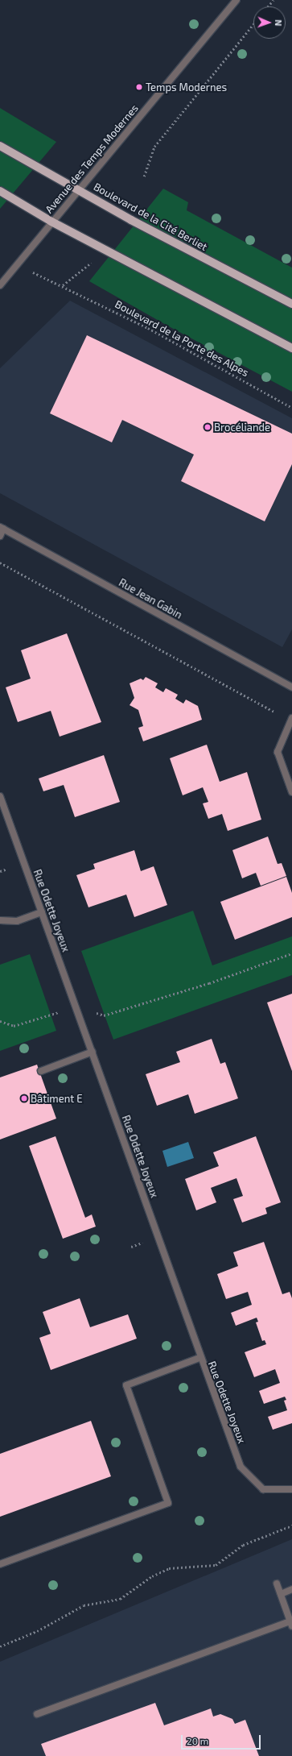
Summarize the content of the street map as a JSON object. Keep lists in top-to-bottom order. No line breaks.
{"streets":{"main road":["Boulevard de la Cité Berliet"],"street":["Avenue des Temps Modernes","Rue Jean Gabin","Rue Odette Joyeux"],"path":["Boulevard de la Porte des Alpes"]},"crossings":[["Avenue des Temps Modernes","Boulevard de la Cité Berliet"]],"places":["Temps Modernes","Brocéliande","Bâtiment E"],"scale_bar":"20 m","north":"right"}
